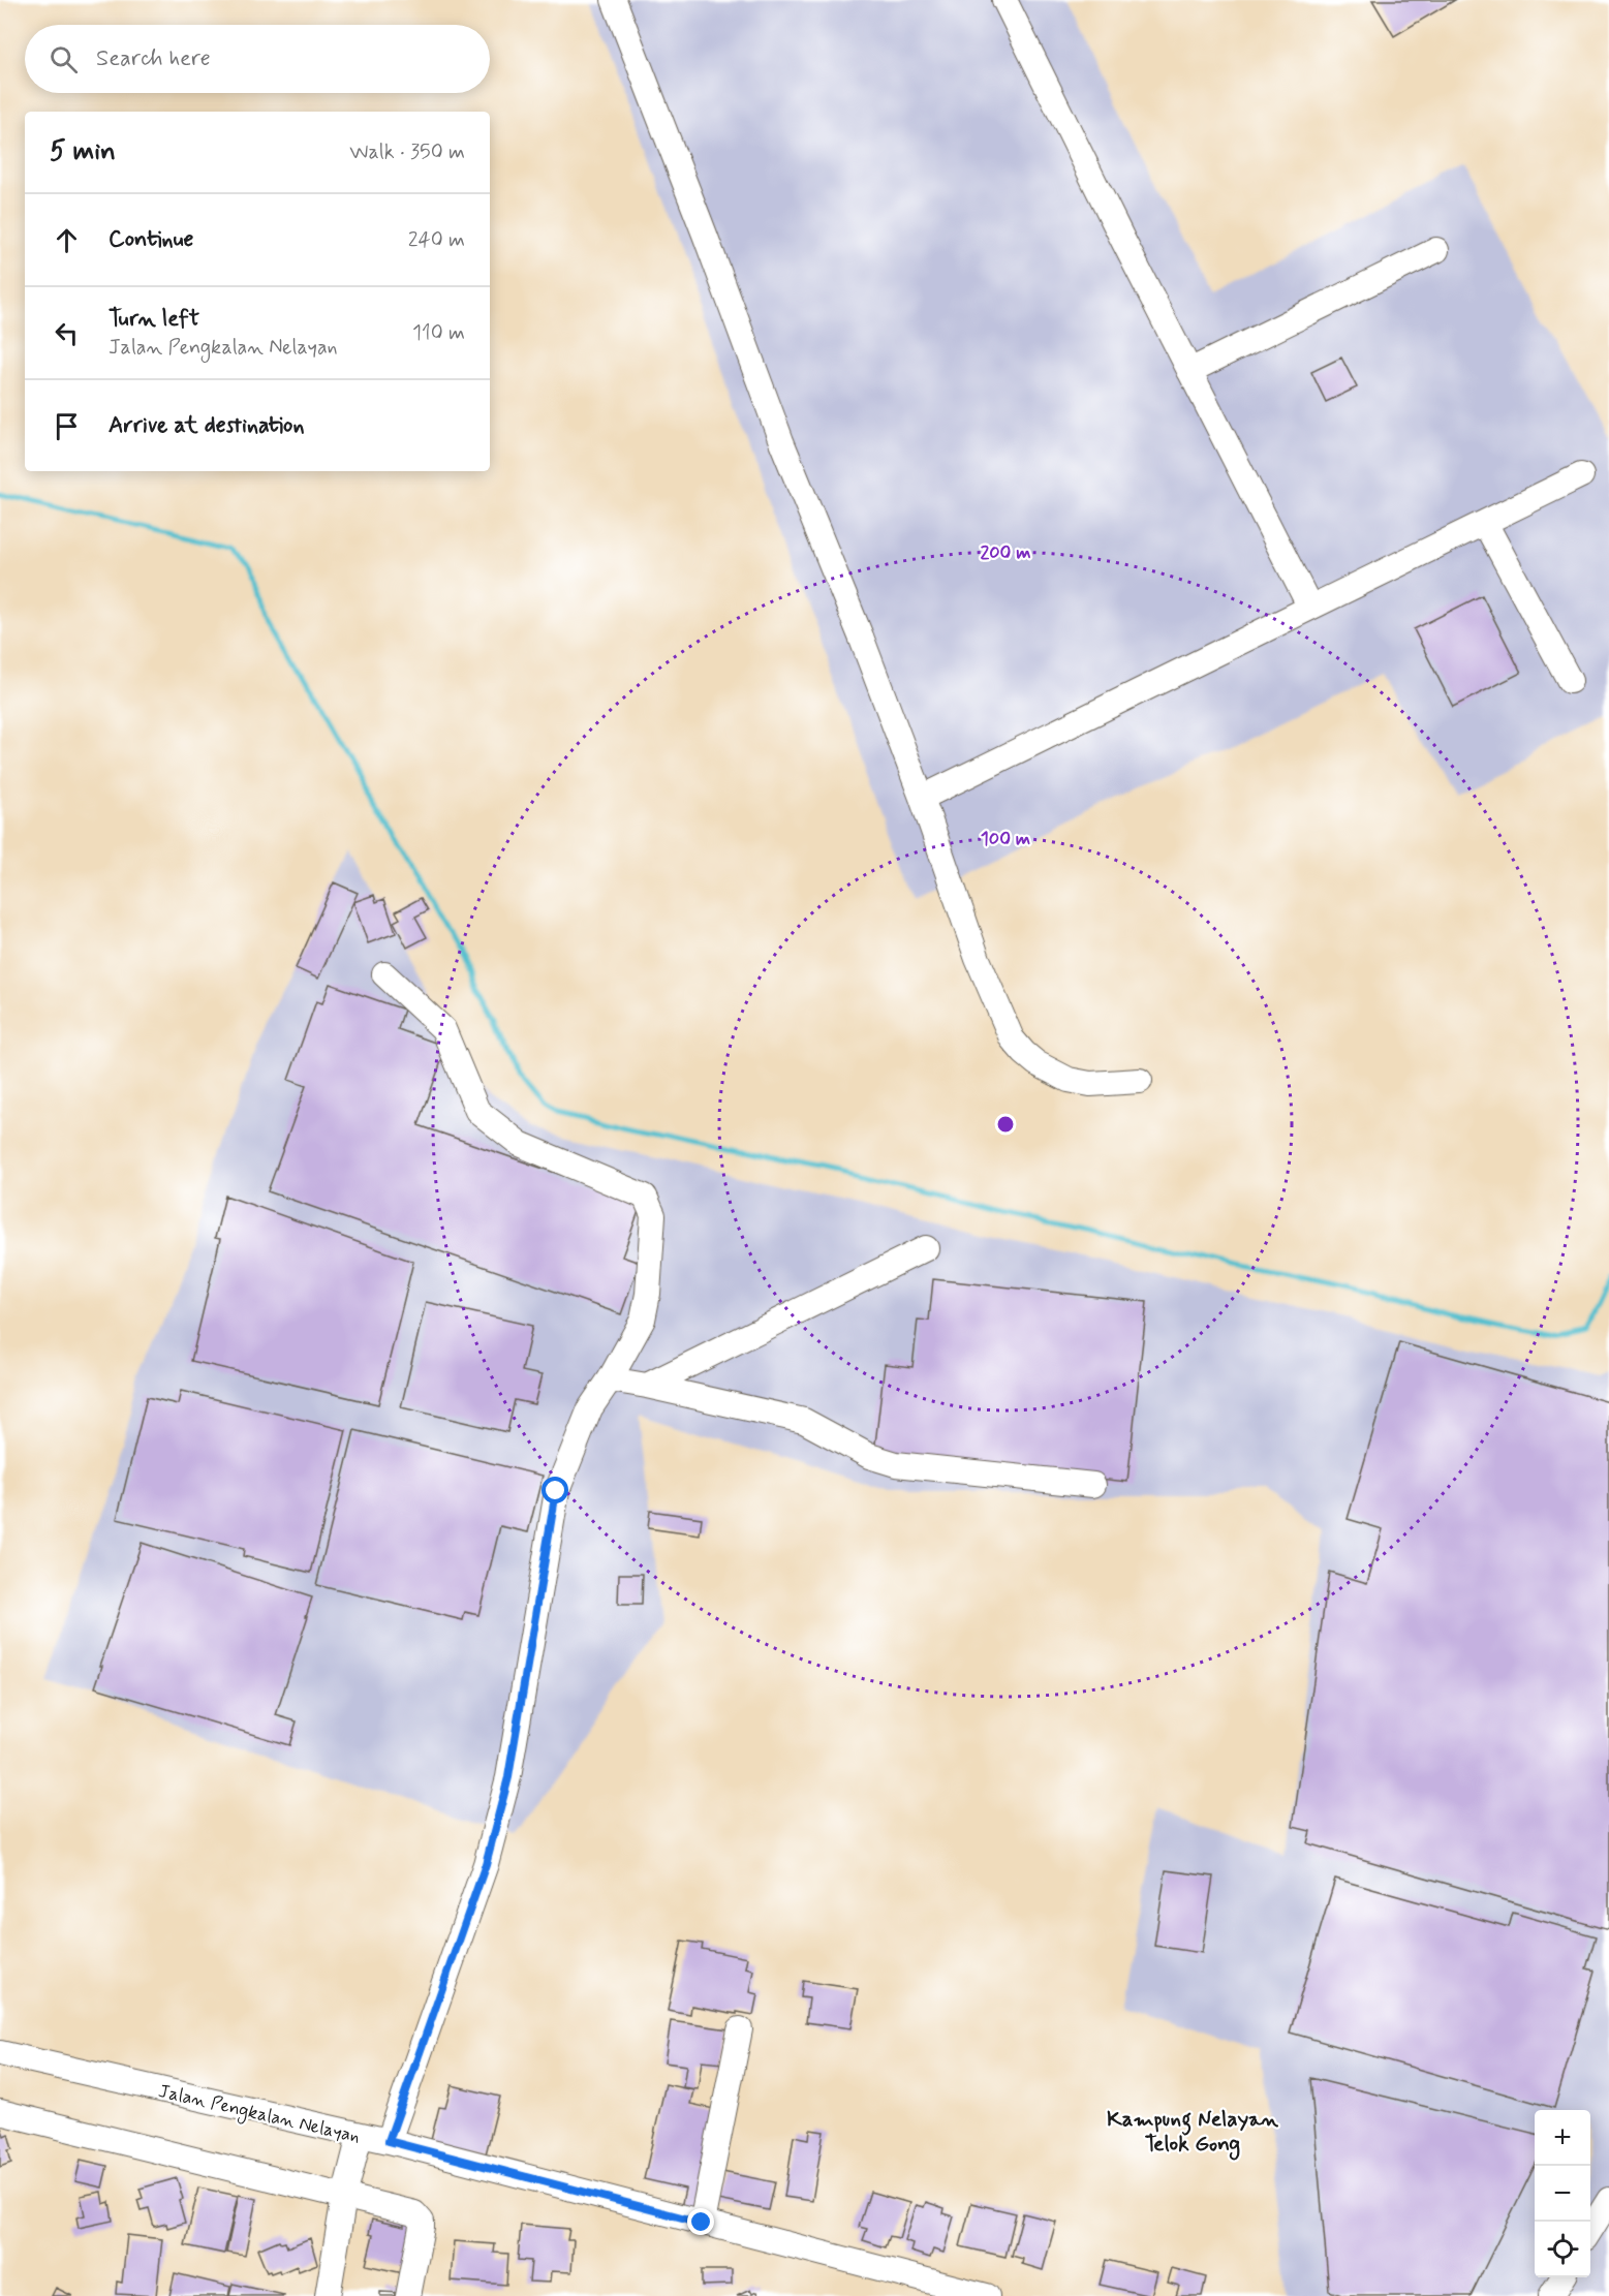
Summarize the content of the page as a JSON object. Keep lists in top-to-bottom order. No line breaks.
{"streets":{"street":["Jalan Pengkalan Nelayan"]},"districts":["Kampung Nelayan Telok Gong"],"page":{"search":"Search here","heading":["5 min","Walk · 350 m"],"list":[["Continue","240 m"],["Turn left","Jalan Pengkalan Nelayan","110 m"],"Arrive at destination"],"map_buttons":["+","−"]},"rings":["200 m","100 m"]}
